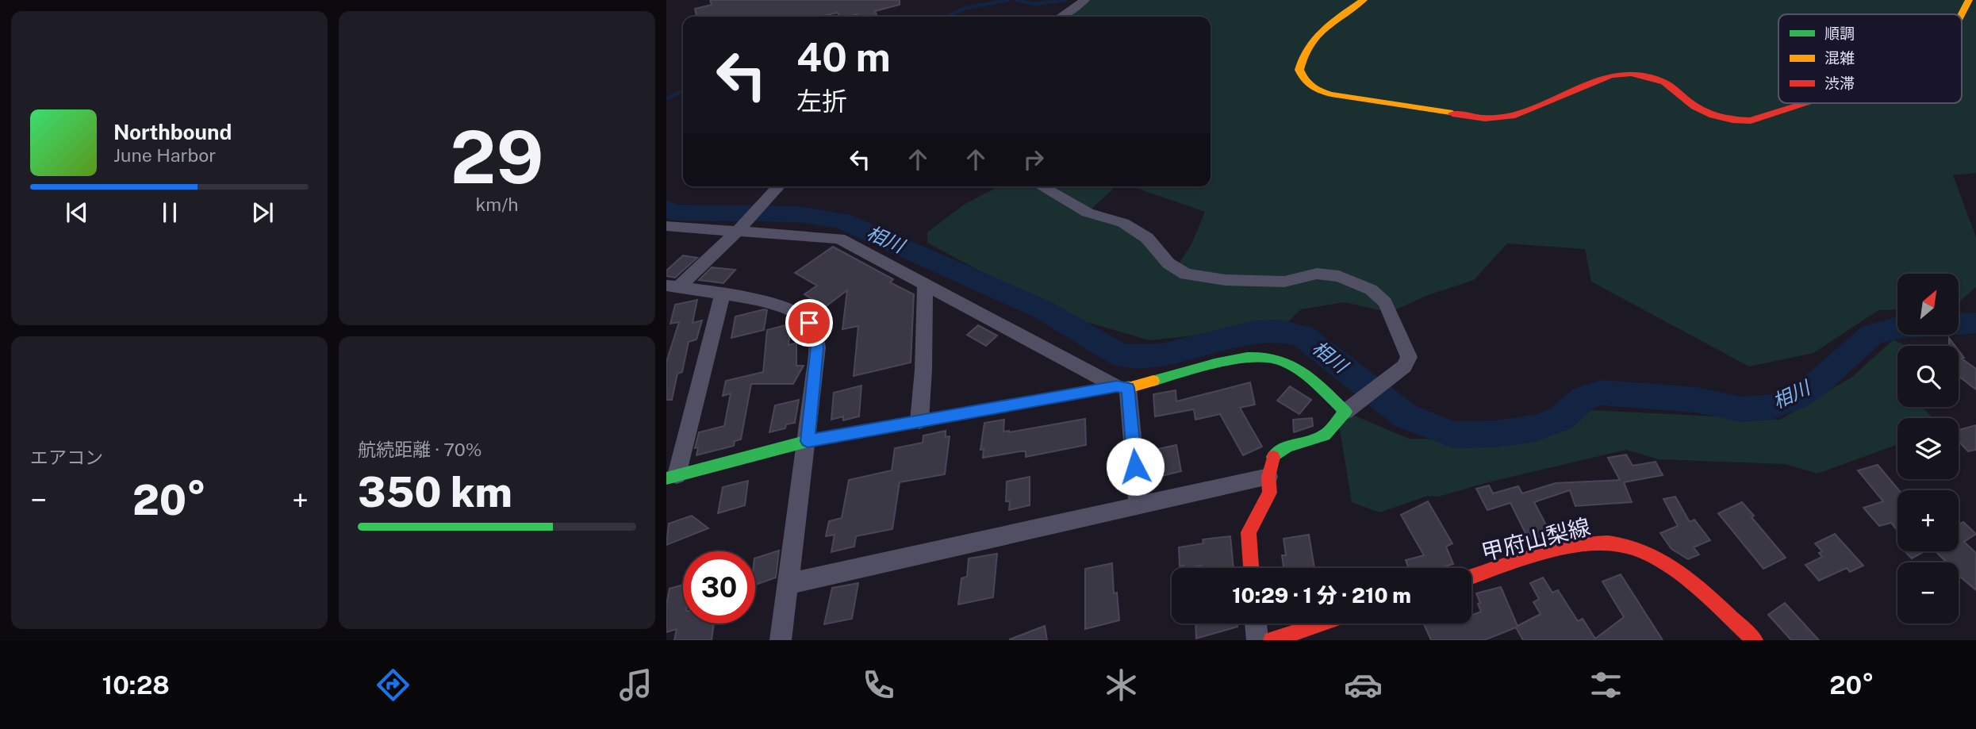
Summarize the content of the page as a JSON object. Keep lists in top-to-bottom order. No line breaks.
{"streets":{"street":["甲府山梨線"]},"water":["相川"],"legend":["順調","混雑","渋滞"],"north":"top right","page":{"tile":[["29","km/h"],"エアコン",["航続距離 · 70%","350 km"]],"turn":["40 m","左折"],"song":["Northbound","June Harbor"],"map_buttons":["+","−"],"heat":["−","20°","+"],"limit":"30","trip":"10:29 · 1 分 · 210 m","tabs":["10:28","20°"]}}
